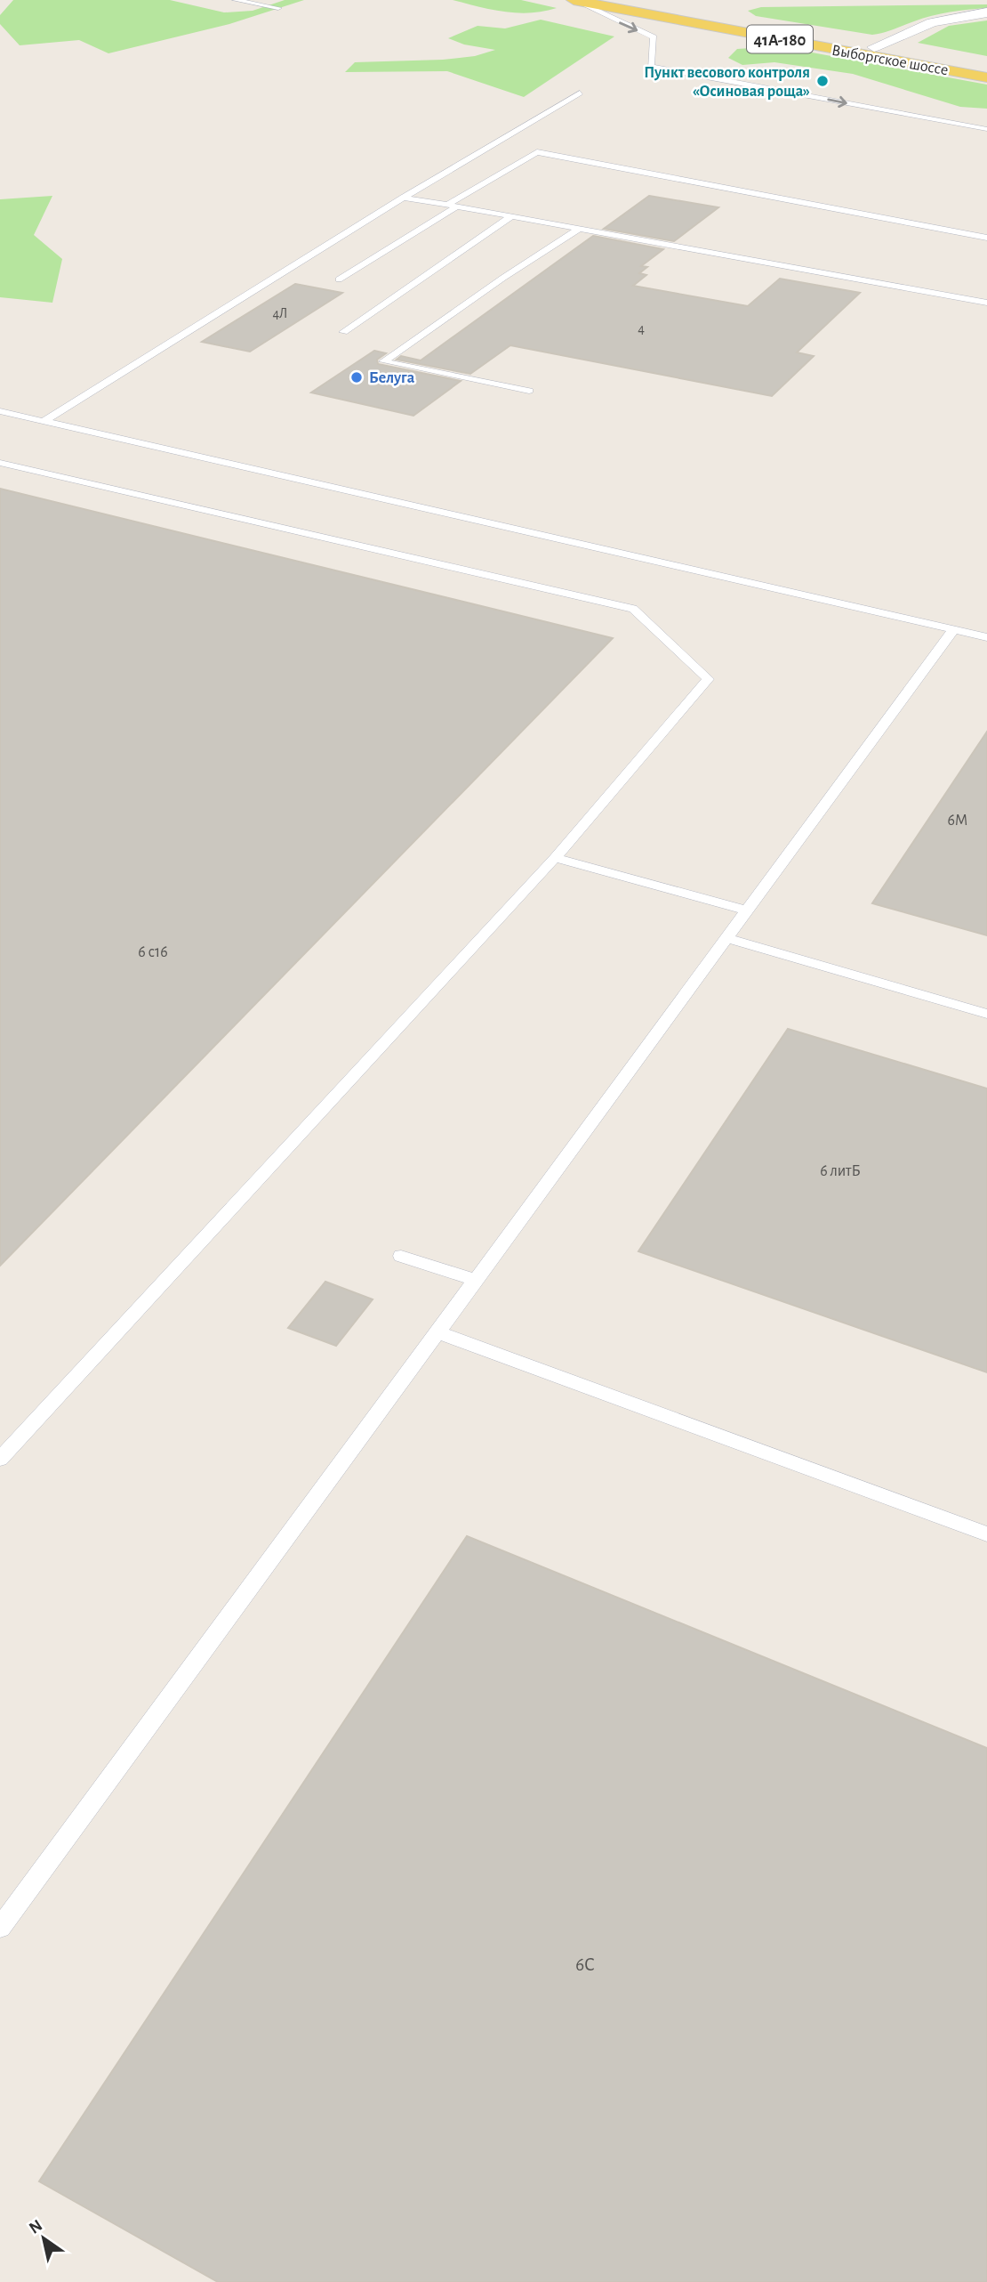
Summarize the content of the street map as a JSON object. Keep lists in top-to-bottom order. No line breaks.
{"streets":{"main road":["41А-180","Выборгское шоссе"]},"places":["Пункт весового контроля «Осиновая роща»","Белуга"],"house_numbers":["4Л","4","6М","6 с16","6 литБ","6С"],"north":"top left"}
